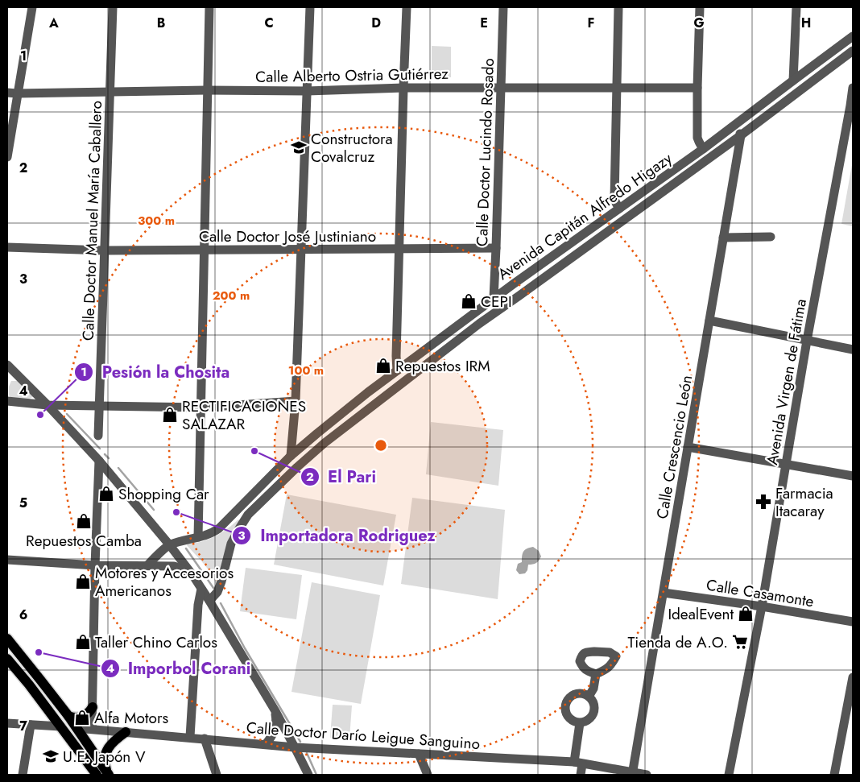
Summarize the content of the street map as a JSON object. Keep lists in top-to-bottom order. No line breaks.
{"streets":{"street":["Calle Alberto Ostria Gutiérrez","Calle Doctor Lucindo Rosado","Avenida Capitán Alfredo Higazy","Calle Doctor Manuel María Caballero","Calle Doctor José Justiniano","Avenida Virgen de Fátima","Calle Crescencio León","Calle Casamonte","Calle Doctor Darío Leigue Sanguino"]},"crossings":[["Calle Alberto Ostria Gutiérrez","Calle Doctor Lucindo Rosado"],["Calle Alberto Ostria Gutiérrez","Calle Doctor Manuel María Caballero"],["Calle Doctor Lucindo Rosado","Avenida Capitán Alfredo Higazy"],["Calle Doctor Lucindo Rosado","Calle Doctor José Justiniano"],["Avenida Capitán Alfredo Higazy","Calle Crescencio León"],["Calle Doctor Manuel María Caballero","Calle Doctor José Justiniano"],["Avenida Virgen de Fátima","Calle Casamonte"],["Calle Crescencio León","Calle Casamonte"],["Calle Crescencio León","Calle Doctor Darío Leigue Sanguino"]],"places":{"school or university":["Constructora Covalcruz","U.E. Japón V"],"shop":["CEPI","Repuestos IRM","RECTIFICACIONES SALAZAR","Shopping Car","Repuestos Camba","Motores y Accesorios Americanos","IdealEvent","Taller Chino Carlos","Alfa Motors"],"other":["Pesión la Chosita","El Pari","Importadora Rodriguez","Imporbol Corani"],"pharmacy":["Farmacia Itacaray"],"supermarket":["Tienda de A.O."]},"grid":{"columns":["A","B","C","D","E","F","G","H"],"rows":["1","2","3","4","5","6","7"]},"rings":["300 m","200 m","100 m"]}
